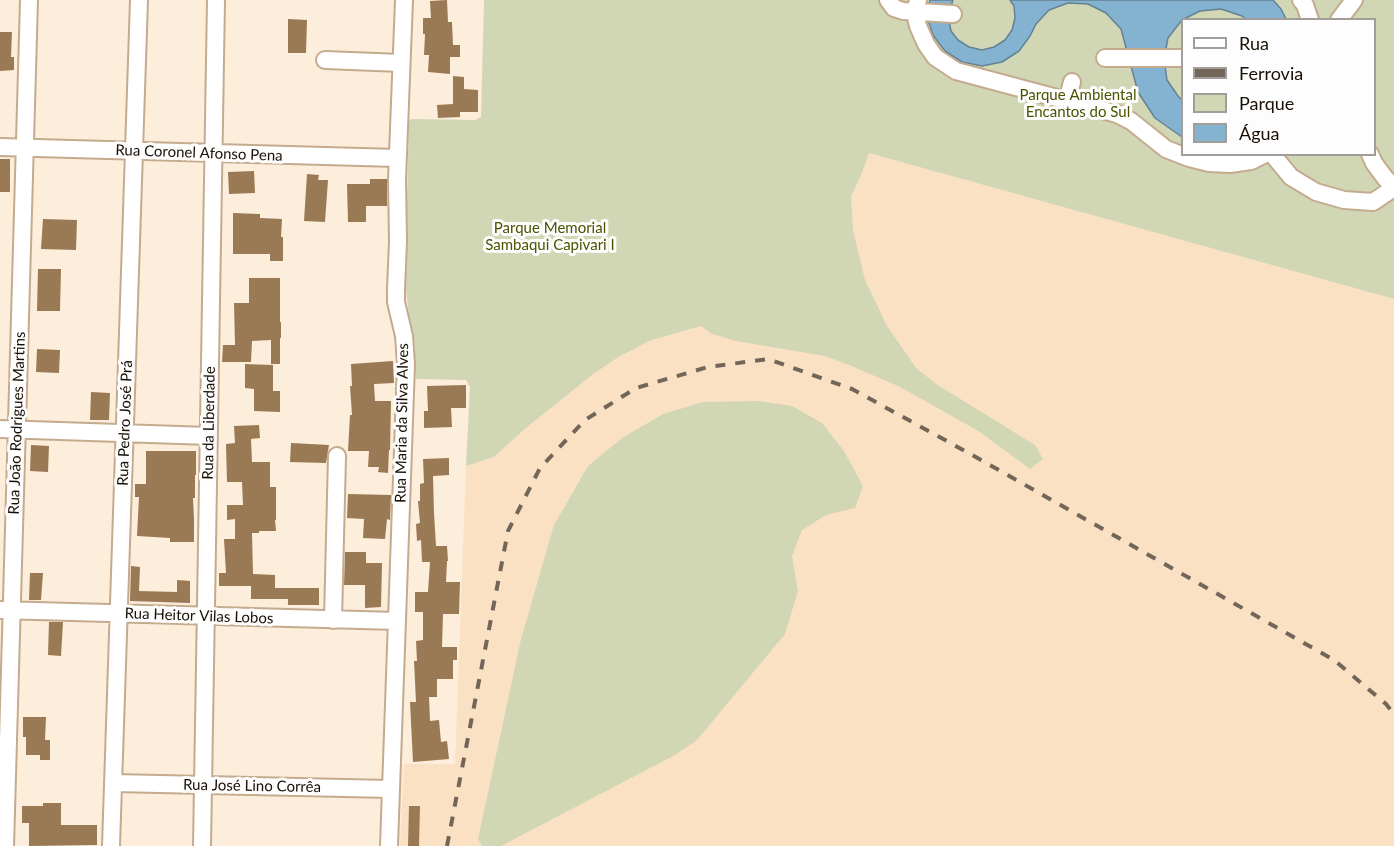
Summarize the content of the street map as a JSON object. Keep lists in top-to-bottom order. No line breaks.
{"streets":{"street":["Rua Coronel Afonso Pena","Rua João Rodrigues Martins","Rua Pedro José Prá","Rua da Liberdade","Rua Maria da Silva Alves","Rua Heitor Vilas Lobos","Rua José Lino Corrêa"]},"crossings":[["Rua Coronel Afonso Pena","Rua João Rodrigues Martins"],["Rua Coronel Afonso Pena","Rua Pedro José Prá"],["Rua Coronel Afonso Pena","Rua da Liberdade"],["Rua Coronel Afonso Pena","Rua Maria da Silva Alves"],["Rua João Rodrigues Martins","Rua Heitor Vilas Lobos"],["Rua Pedro José Prá","Rua Heitor Vilas Lobos"],["Rua Pedro José Prá","Rua José Lino Corrêa"],["Rua da Liberdade","Rua Heitor Vilas Lobos"],["Rua da Liberdade","Rua José Lino Corrêa"],["Rua Maria da Silva Alves","Rua Heitor Vilas Lobos"],["Rua Maria da Silva Alves","Rua José Lino Corrêa"]],"parks":["Parque Ambiental Encantos do Sul","Parque Memorial Sambaqui Capivari I"],"legend":["Rua","Ferrovia","Parque","Água"]}
